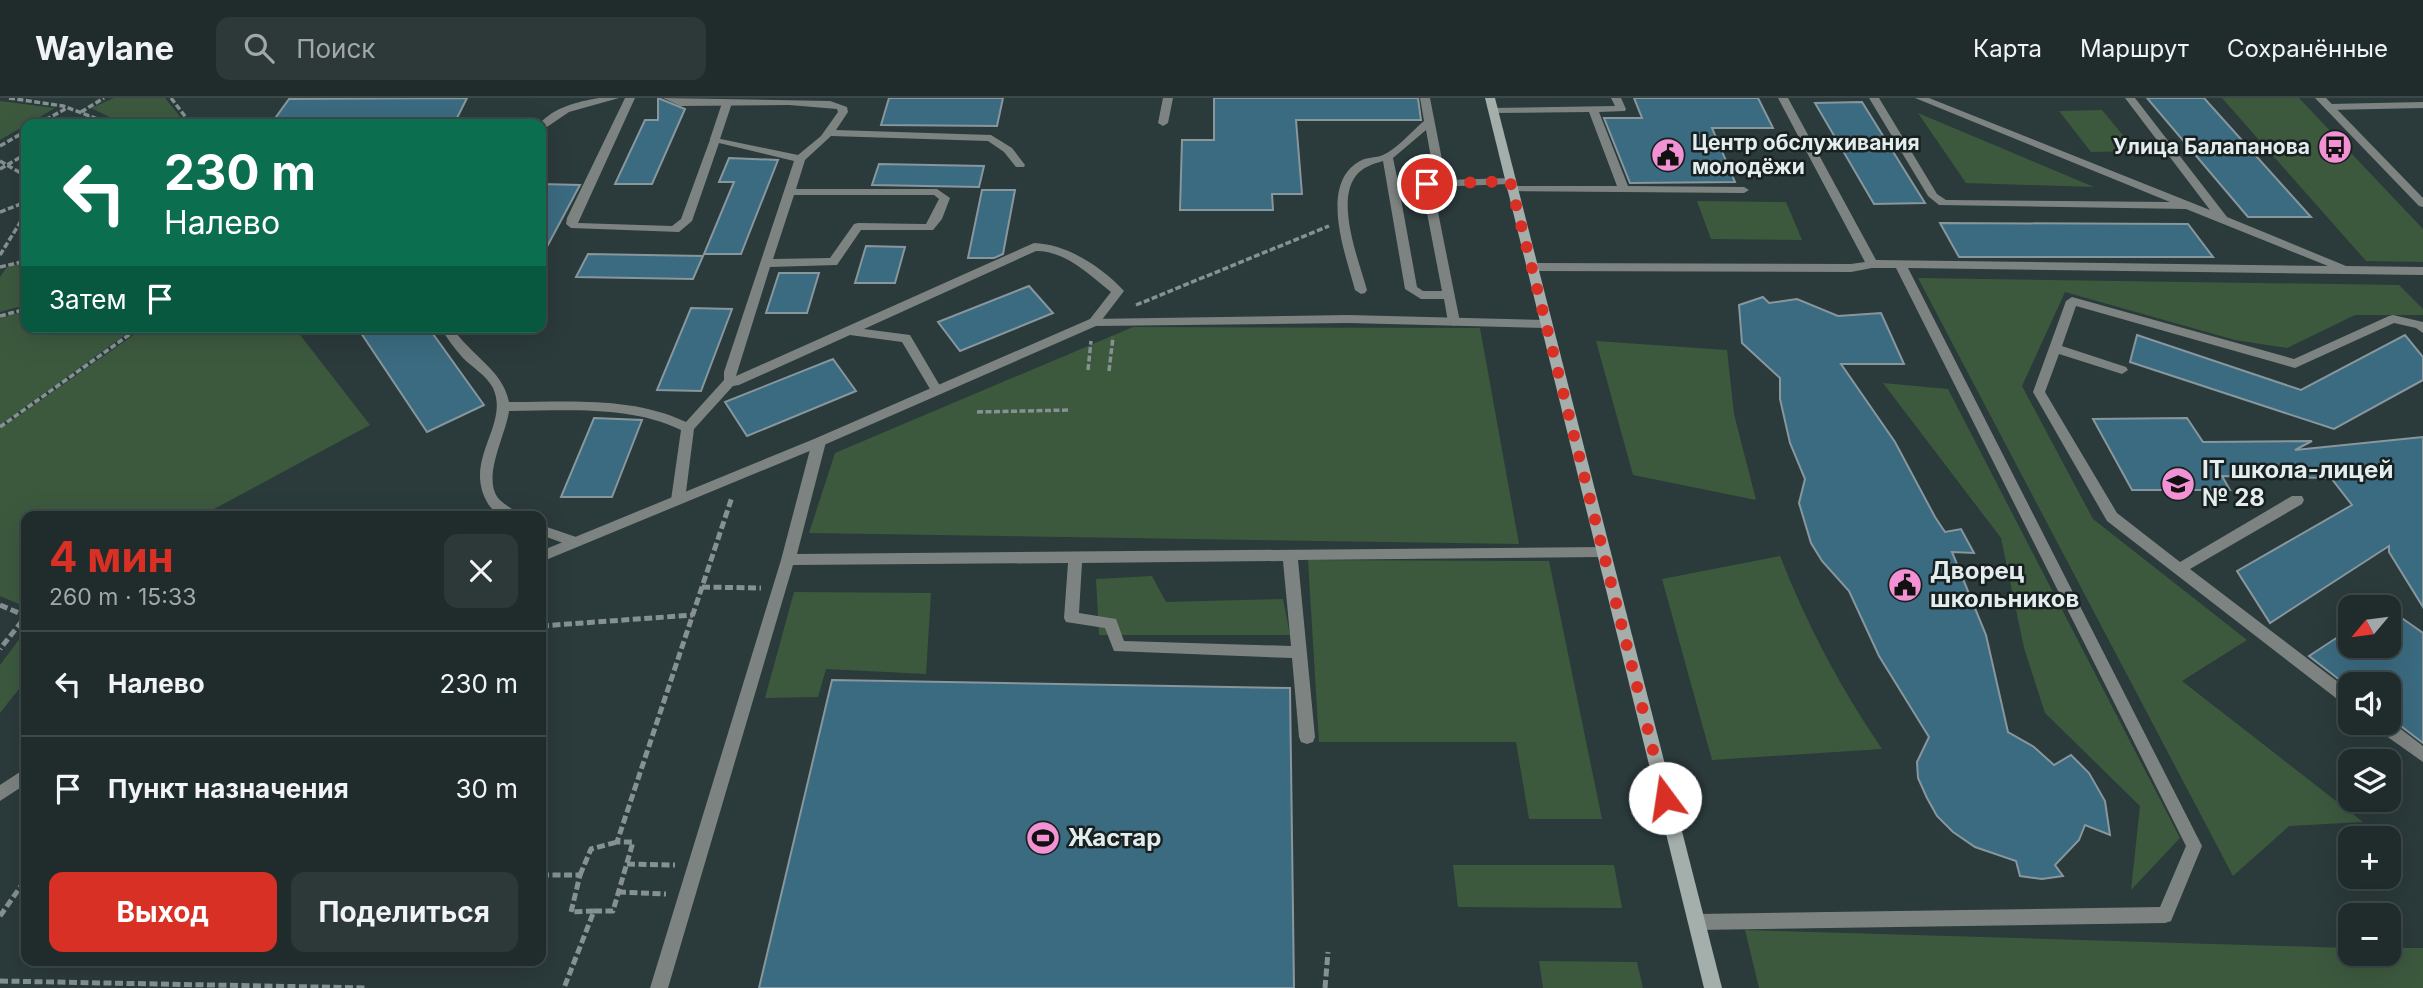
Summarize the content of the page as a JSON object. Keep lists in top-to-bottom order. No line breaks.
{"places":{"bus stop":["Улица Балапанова"],"public building":["Центр обслуживания молодёжи","Дворец школьников"],"school or university":["IT школа-лицей № 28"],"sports":["Жастар"]},"north":"bottom left","page":{"header":"Waylane","search":"Поиск","nav":["Карта","Маршрут","Сохранённые"],"turn":["230 m","Налево"],"then":"Затем","heading":["4 мин","260 m · 15:33"],"map_buttons":["+","−"],"list":[{"name":"Налево","value":"230 m"},{"name":"Пункт назначения","value":"30 m"}],"buttons":["Выход","Поделиться"]}}
